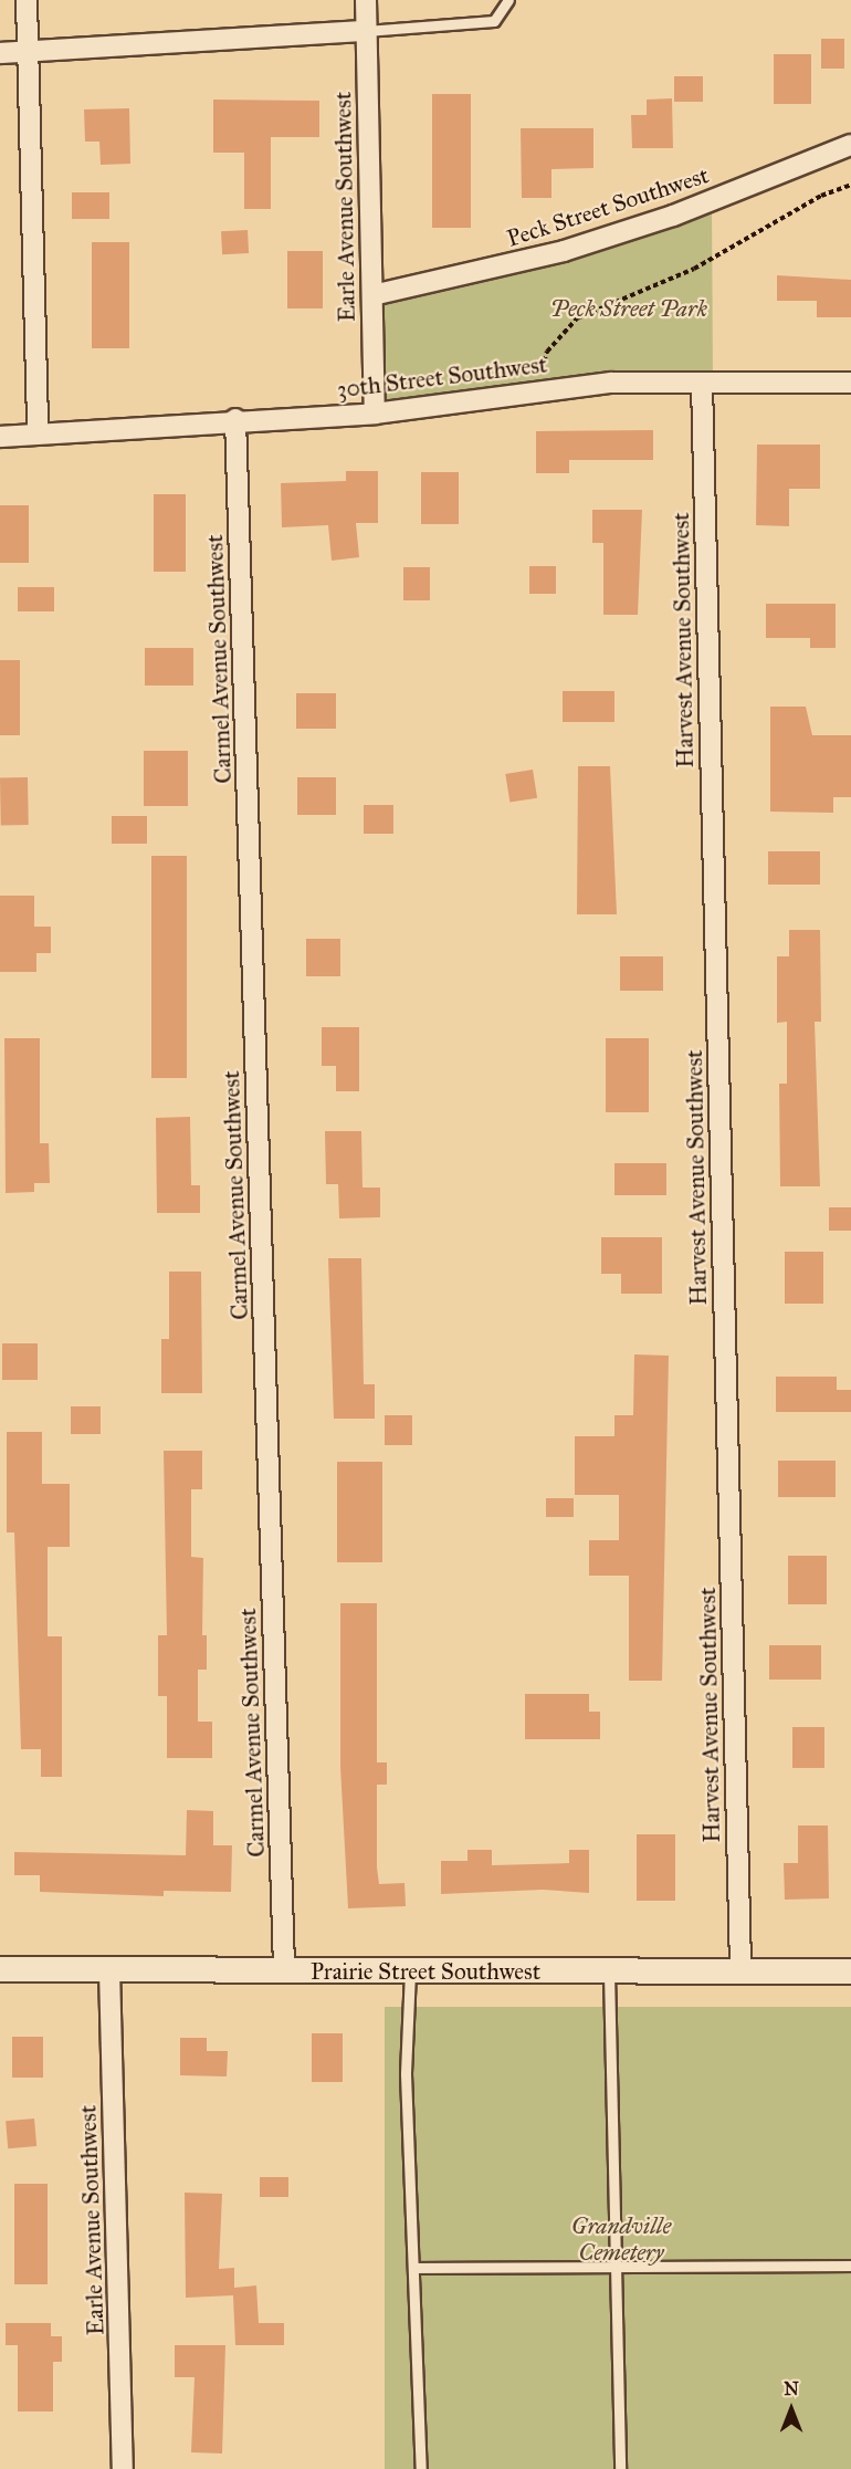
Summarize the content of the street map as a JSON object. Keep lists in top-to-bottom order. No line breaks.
{"streets":{"street":["Earle Avenue Southwest","Peck Street Southwest","30th Street Southwest","Harvest Avenue Southwest","Carmel Avenue Southwest","Prairie Street Southwest"]},"crossings":[["Earle Avenue Southwest","Peck Street Southwest"],["Earle Avenue Southwest","30th Street Southwest"],["Earle Avenue Southwest","Prairie Street Southwest"],["30th Street Southwest","Harvest Avenue Southwest"],["30th Street Southwest","Carmel Avenue Southwest"],["Harvest Avenue Southwest","Prairie Street Southwest"],["Carmel Avenue Southwest","Prairie Street Southwest"]],"parks":["Peck Street Park","Grandville Cemetery"],"north":"top"}
